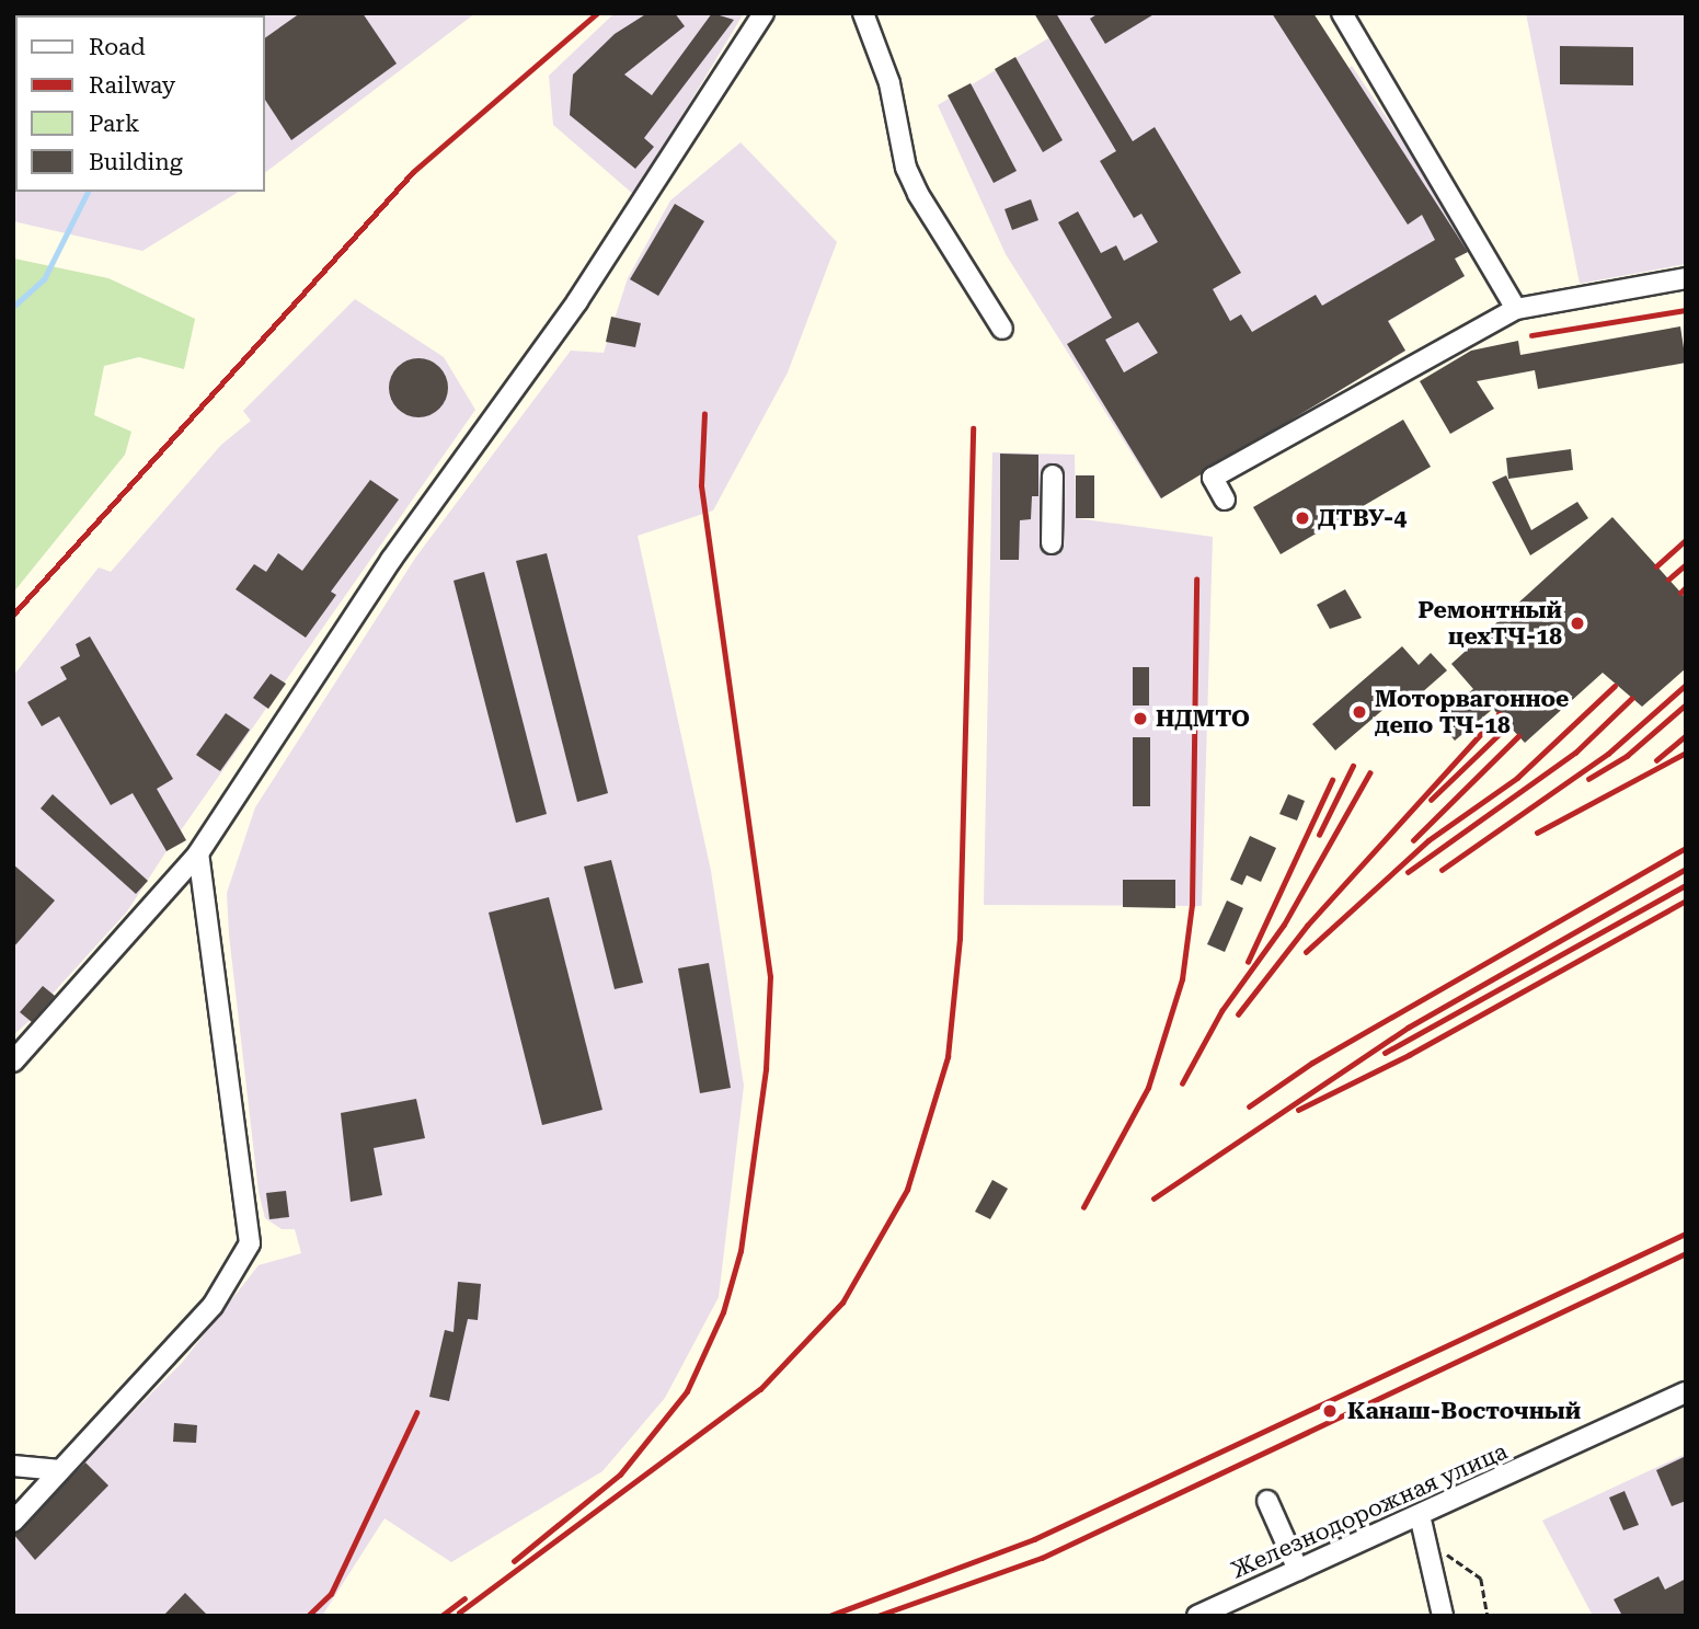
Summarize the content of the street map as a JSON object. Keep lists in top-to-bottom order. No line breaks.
{"streets":{"street":["Железнодорожная улица"]},"places":["ДТВУ-4","Ремонтный цехТЧ-18","Моторвагонное депо ТЧ-18","НДМТО","Канаш-Восточный"],"legend":["Road","Railway","Park","Building"]}
